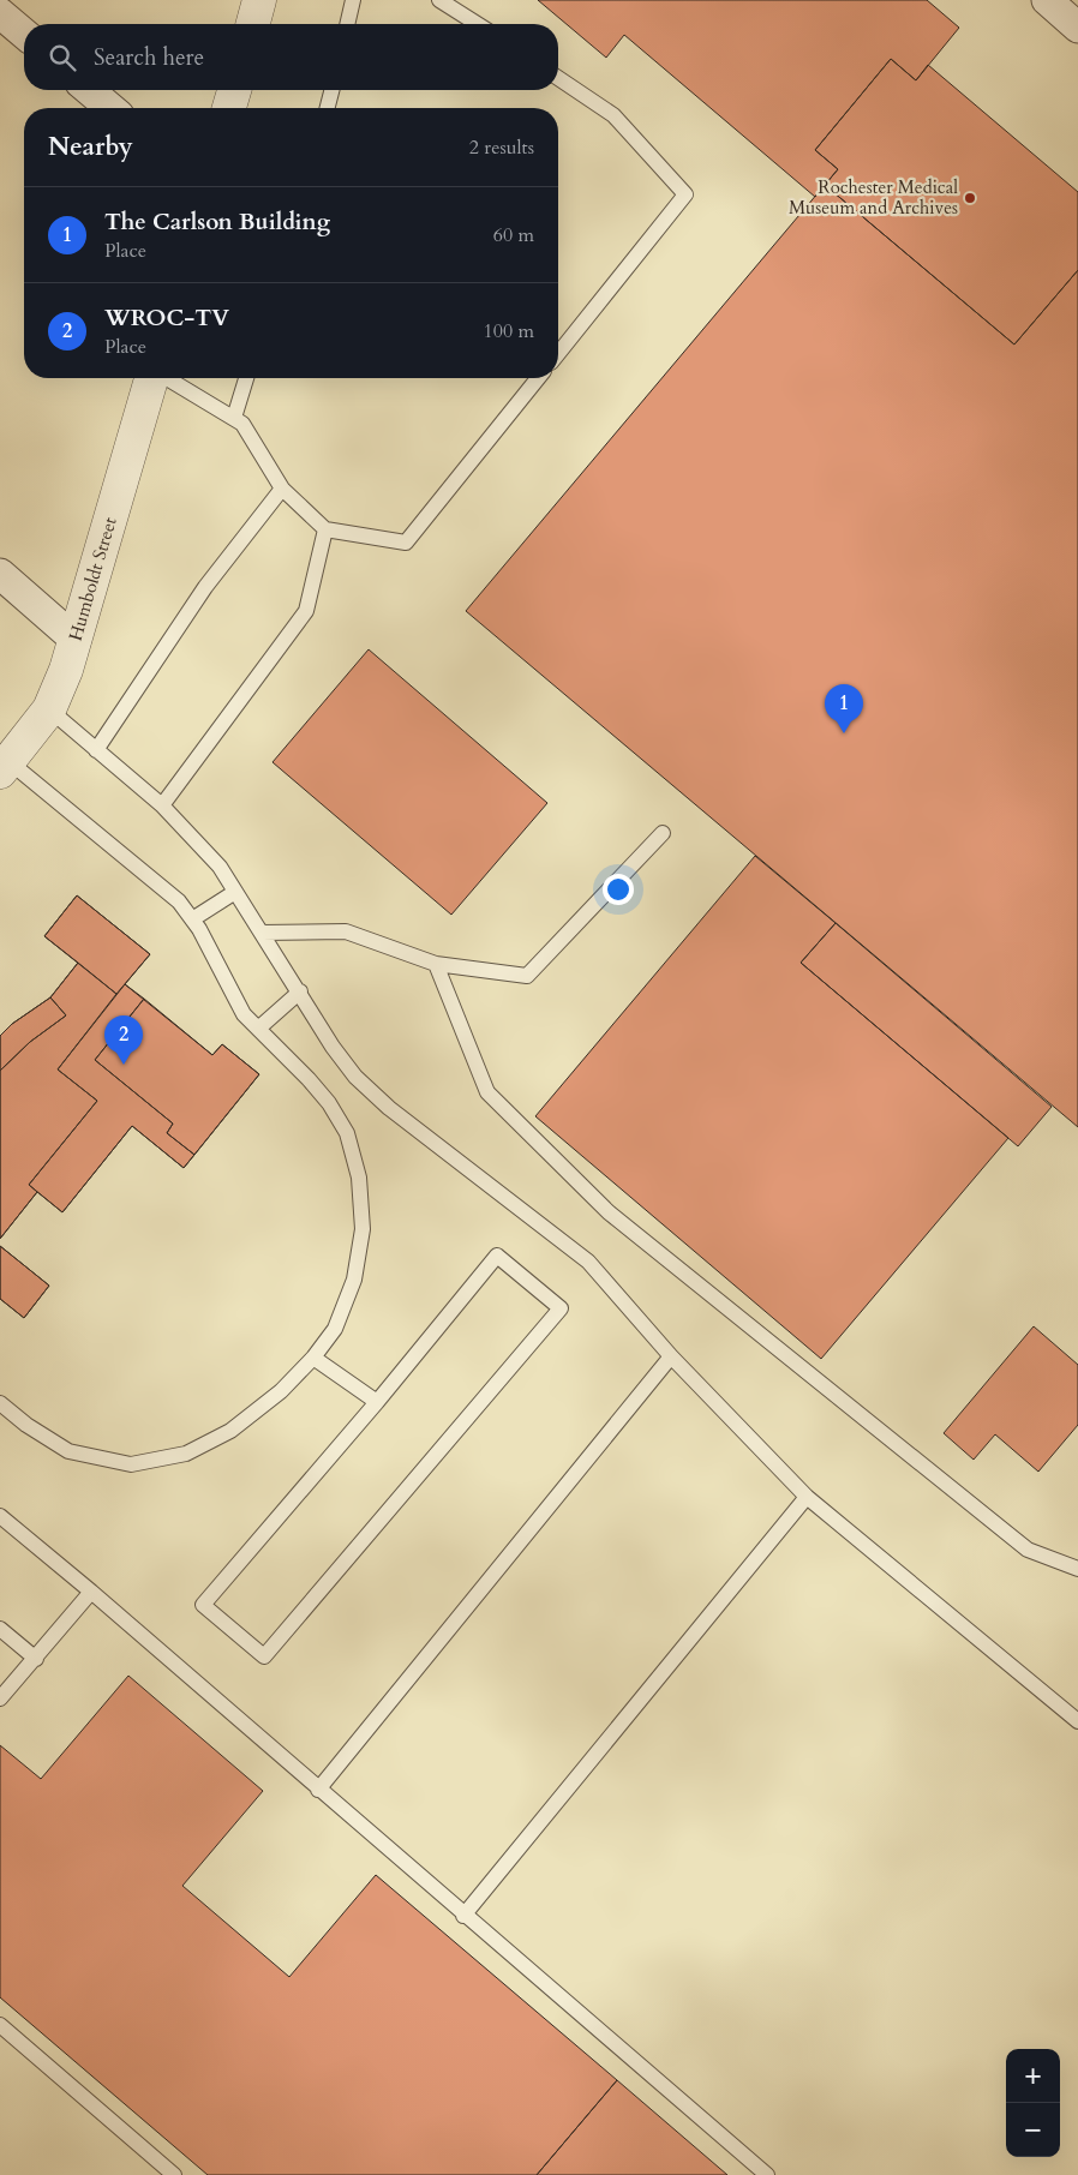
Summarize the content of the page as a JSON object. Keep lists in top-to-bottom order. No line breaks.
{"streets":{"street":["Humboldt Street"]},"places":["Rochester Medical Museum and Archives"],"page":{"search":"Search here","heading":["Nearby","2 results"],"list":[{"mark":"1","name":"The Carlson Building","note":"Place","value":"60 m"},{"mark":"2","name":"WROC-TV","note":"Place","value":"100 m"}],"pins":["1","2"],"map_buttons":["+","−"]}}
